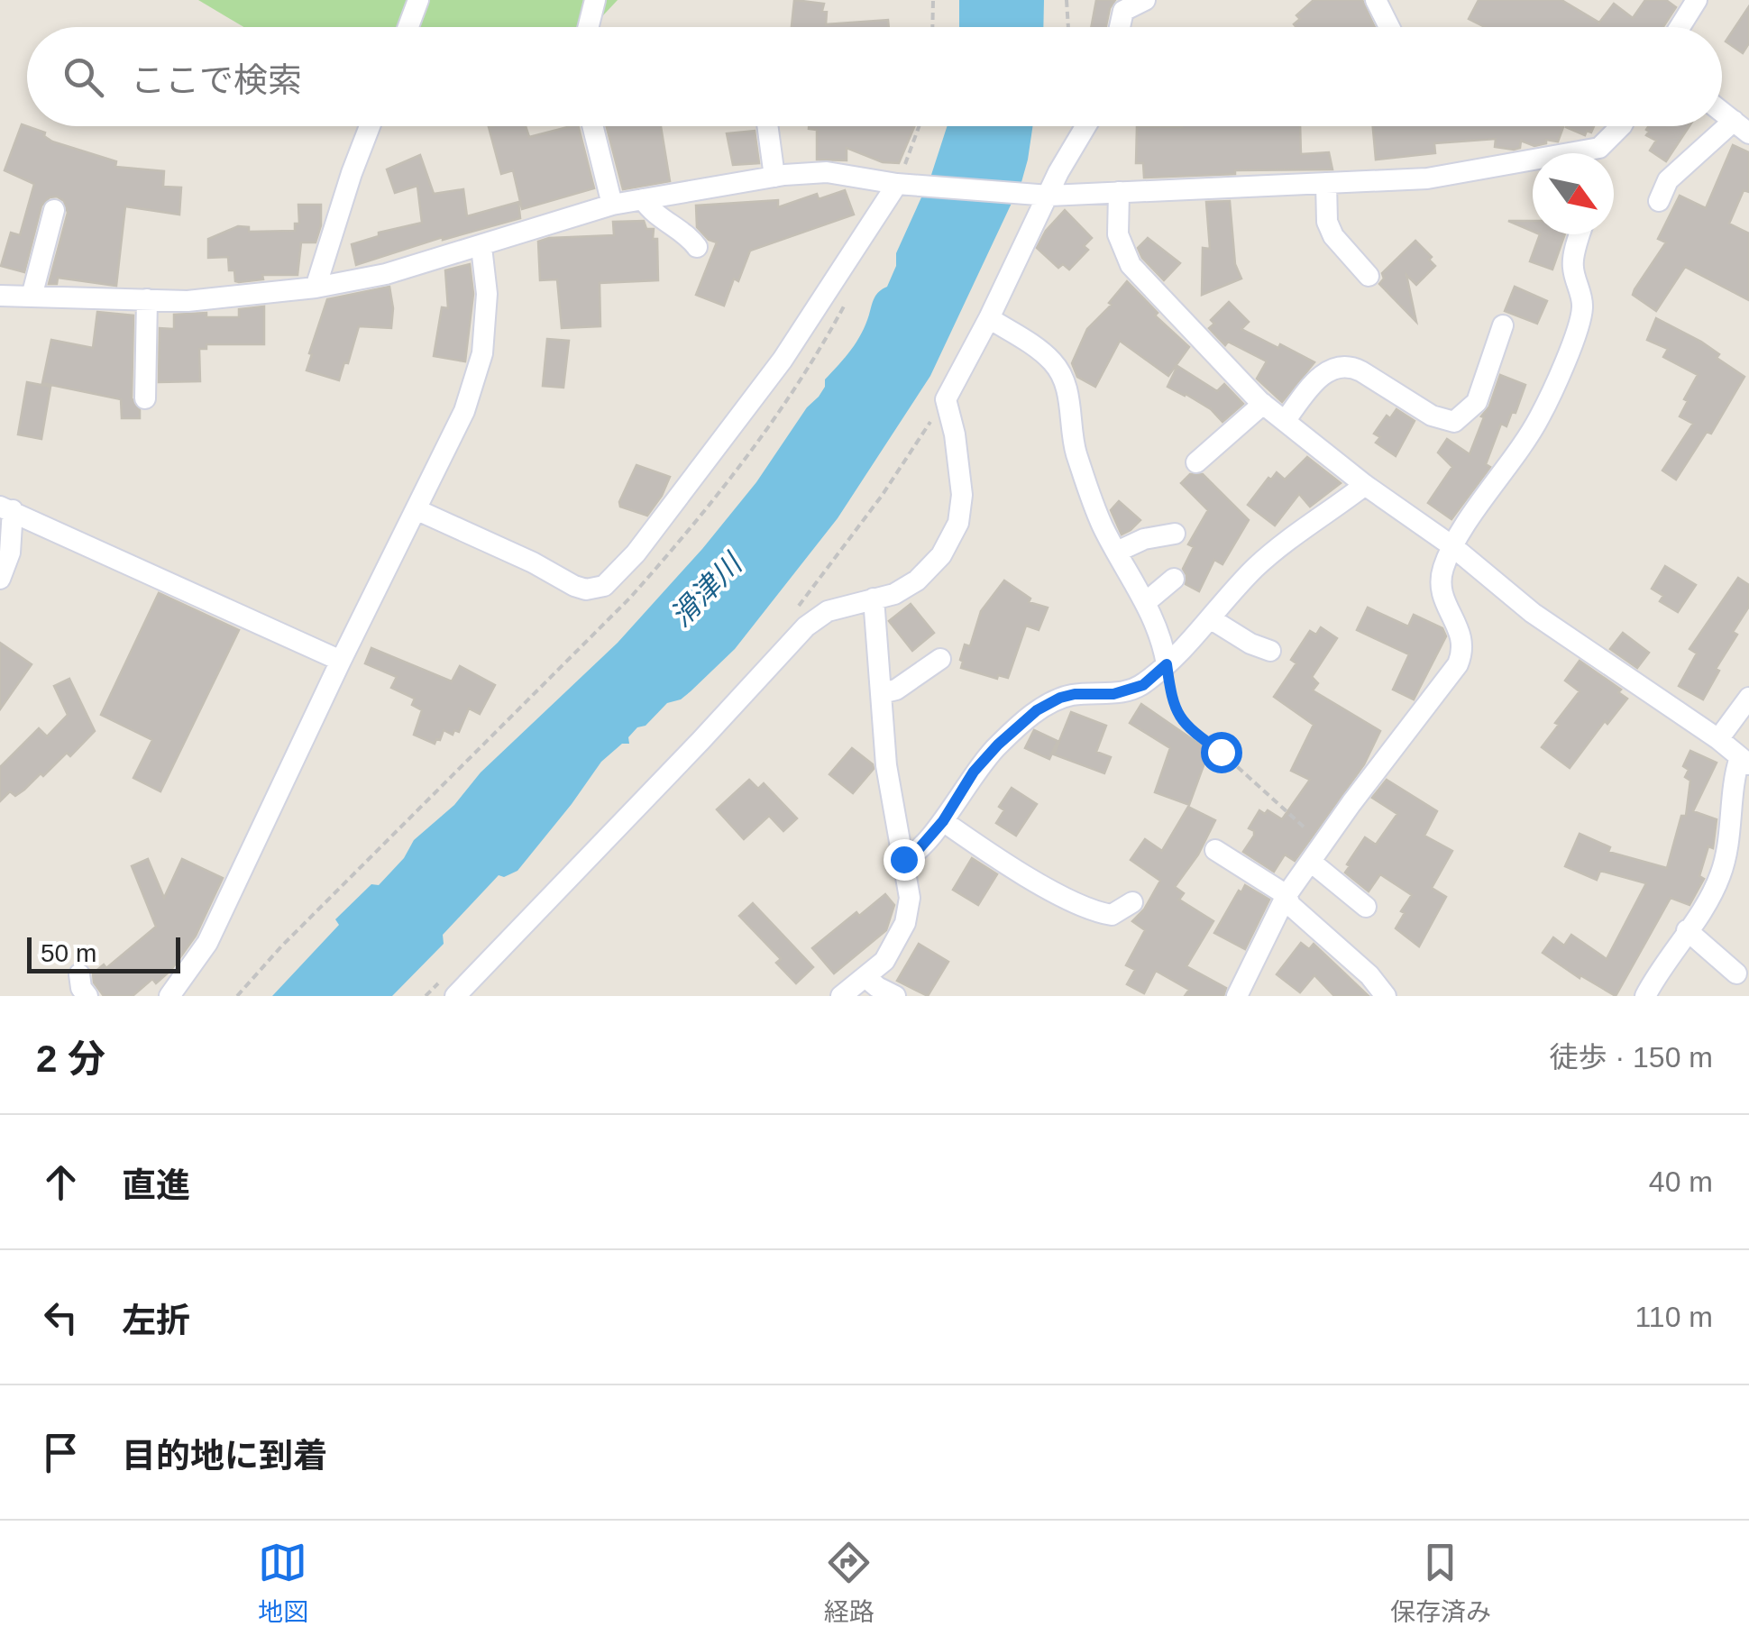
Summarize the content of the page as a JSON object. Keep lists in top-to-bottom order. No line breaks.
{"water":["滑津川"],"scale_bar":"50 m","north":"bottom right","page":{"search":"ここで検索","scale":"50 m","heading":["2 分","徒歩 · 150 m"],"list":[["直進","40 m"],["左折","110 m"],"目的地に到着"],"nav":["地図","経路","保存済み"]}}
